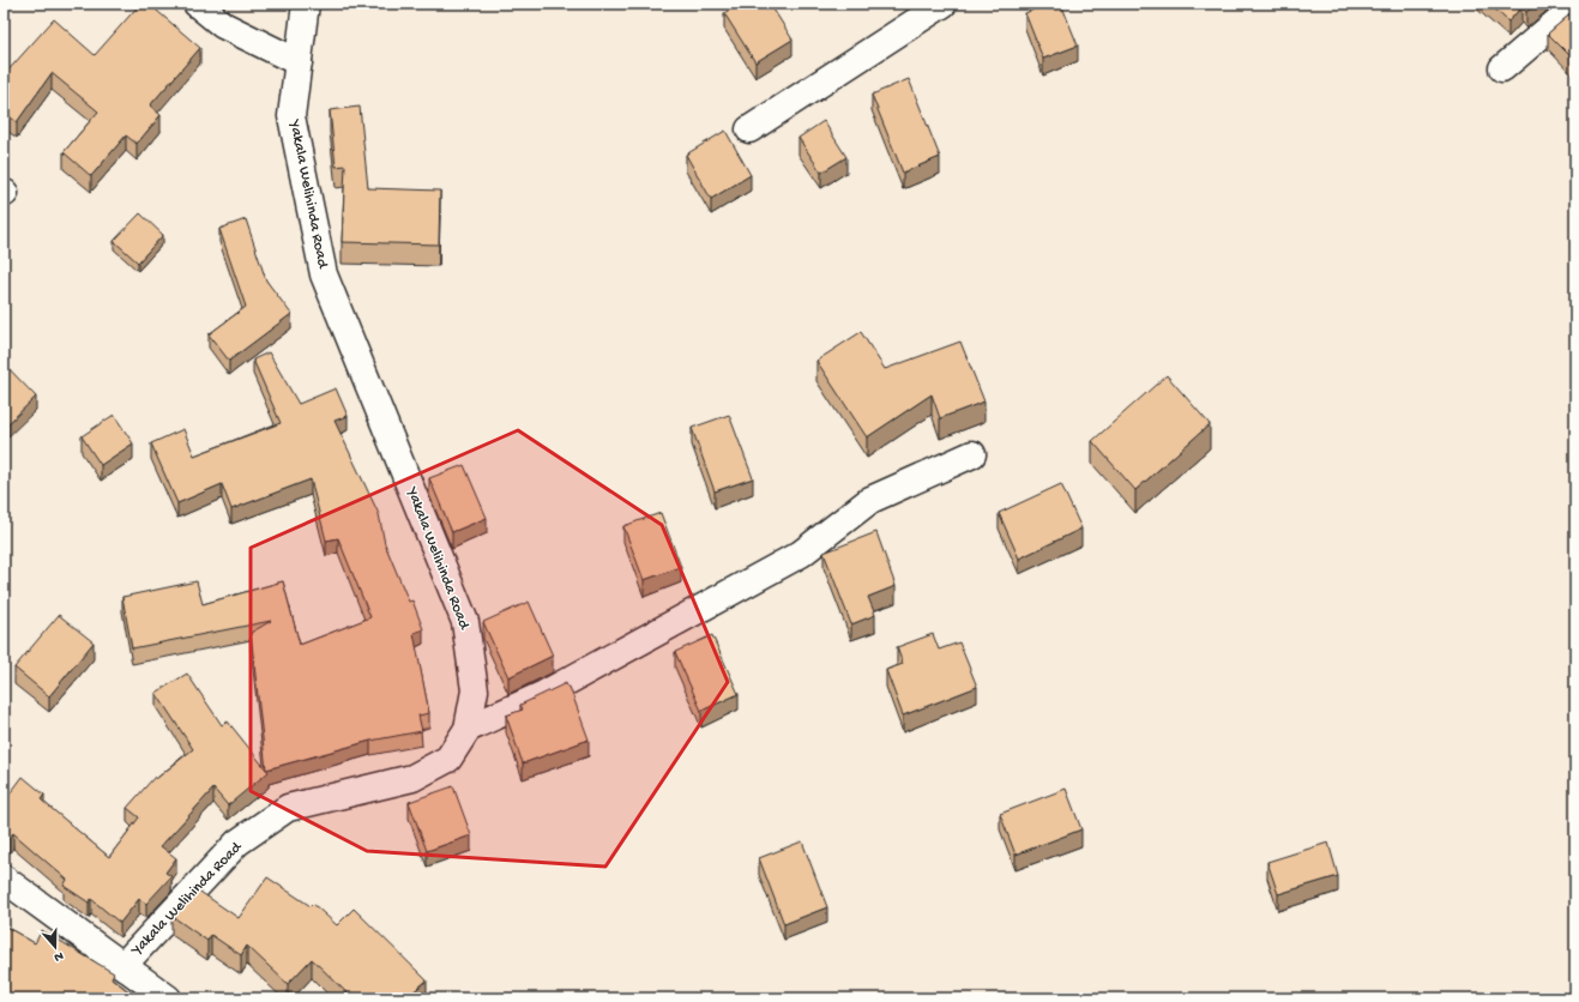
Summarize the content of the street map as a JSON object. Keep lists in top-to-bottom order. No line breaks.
{"streets":{"street":["Yakala Welihinda Road"]},"north":"bottom"}
